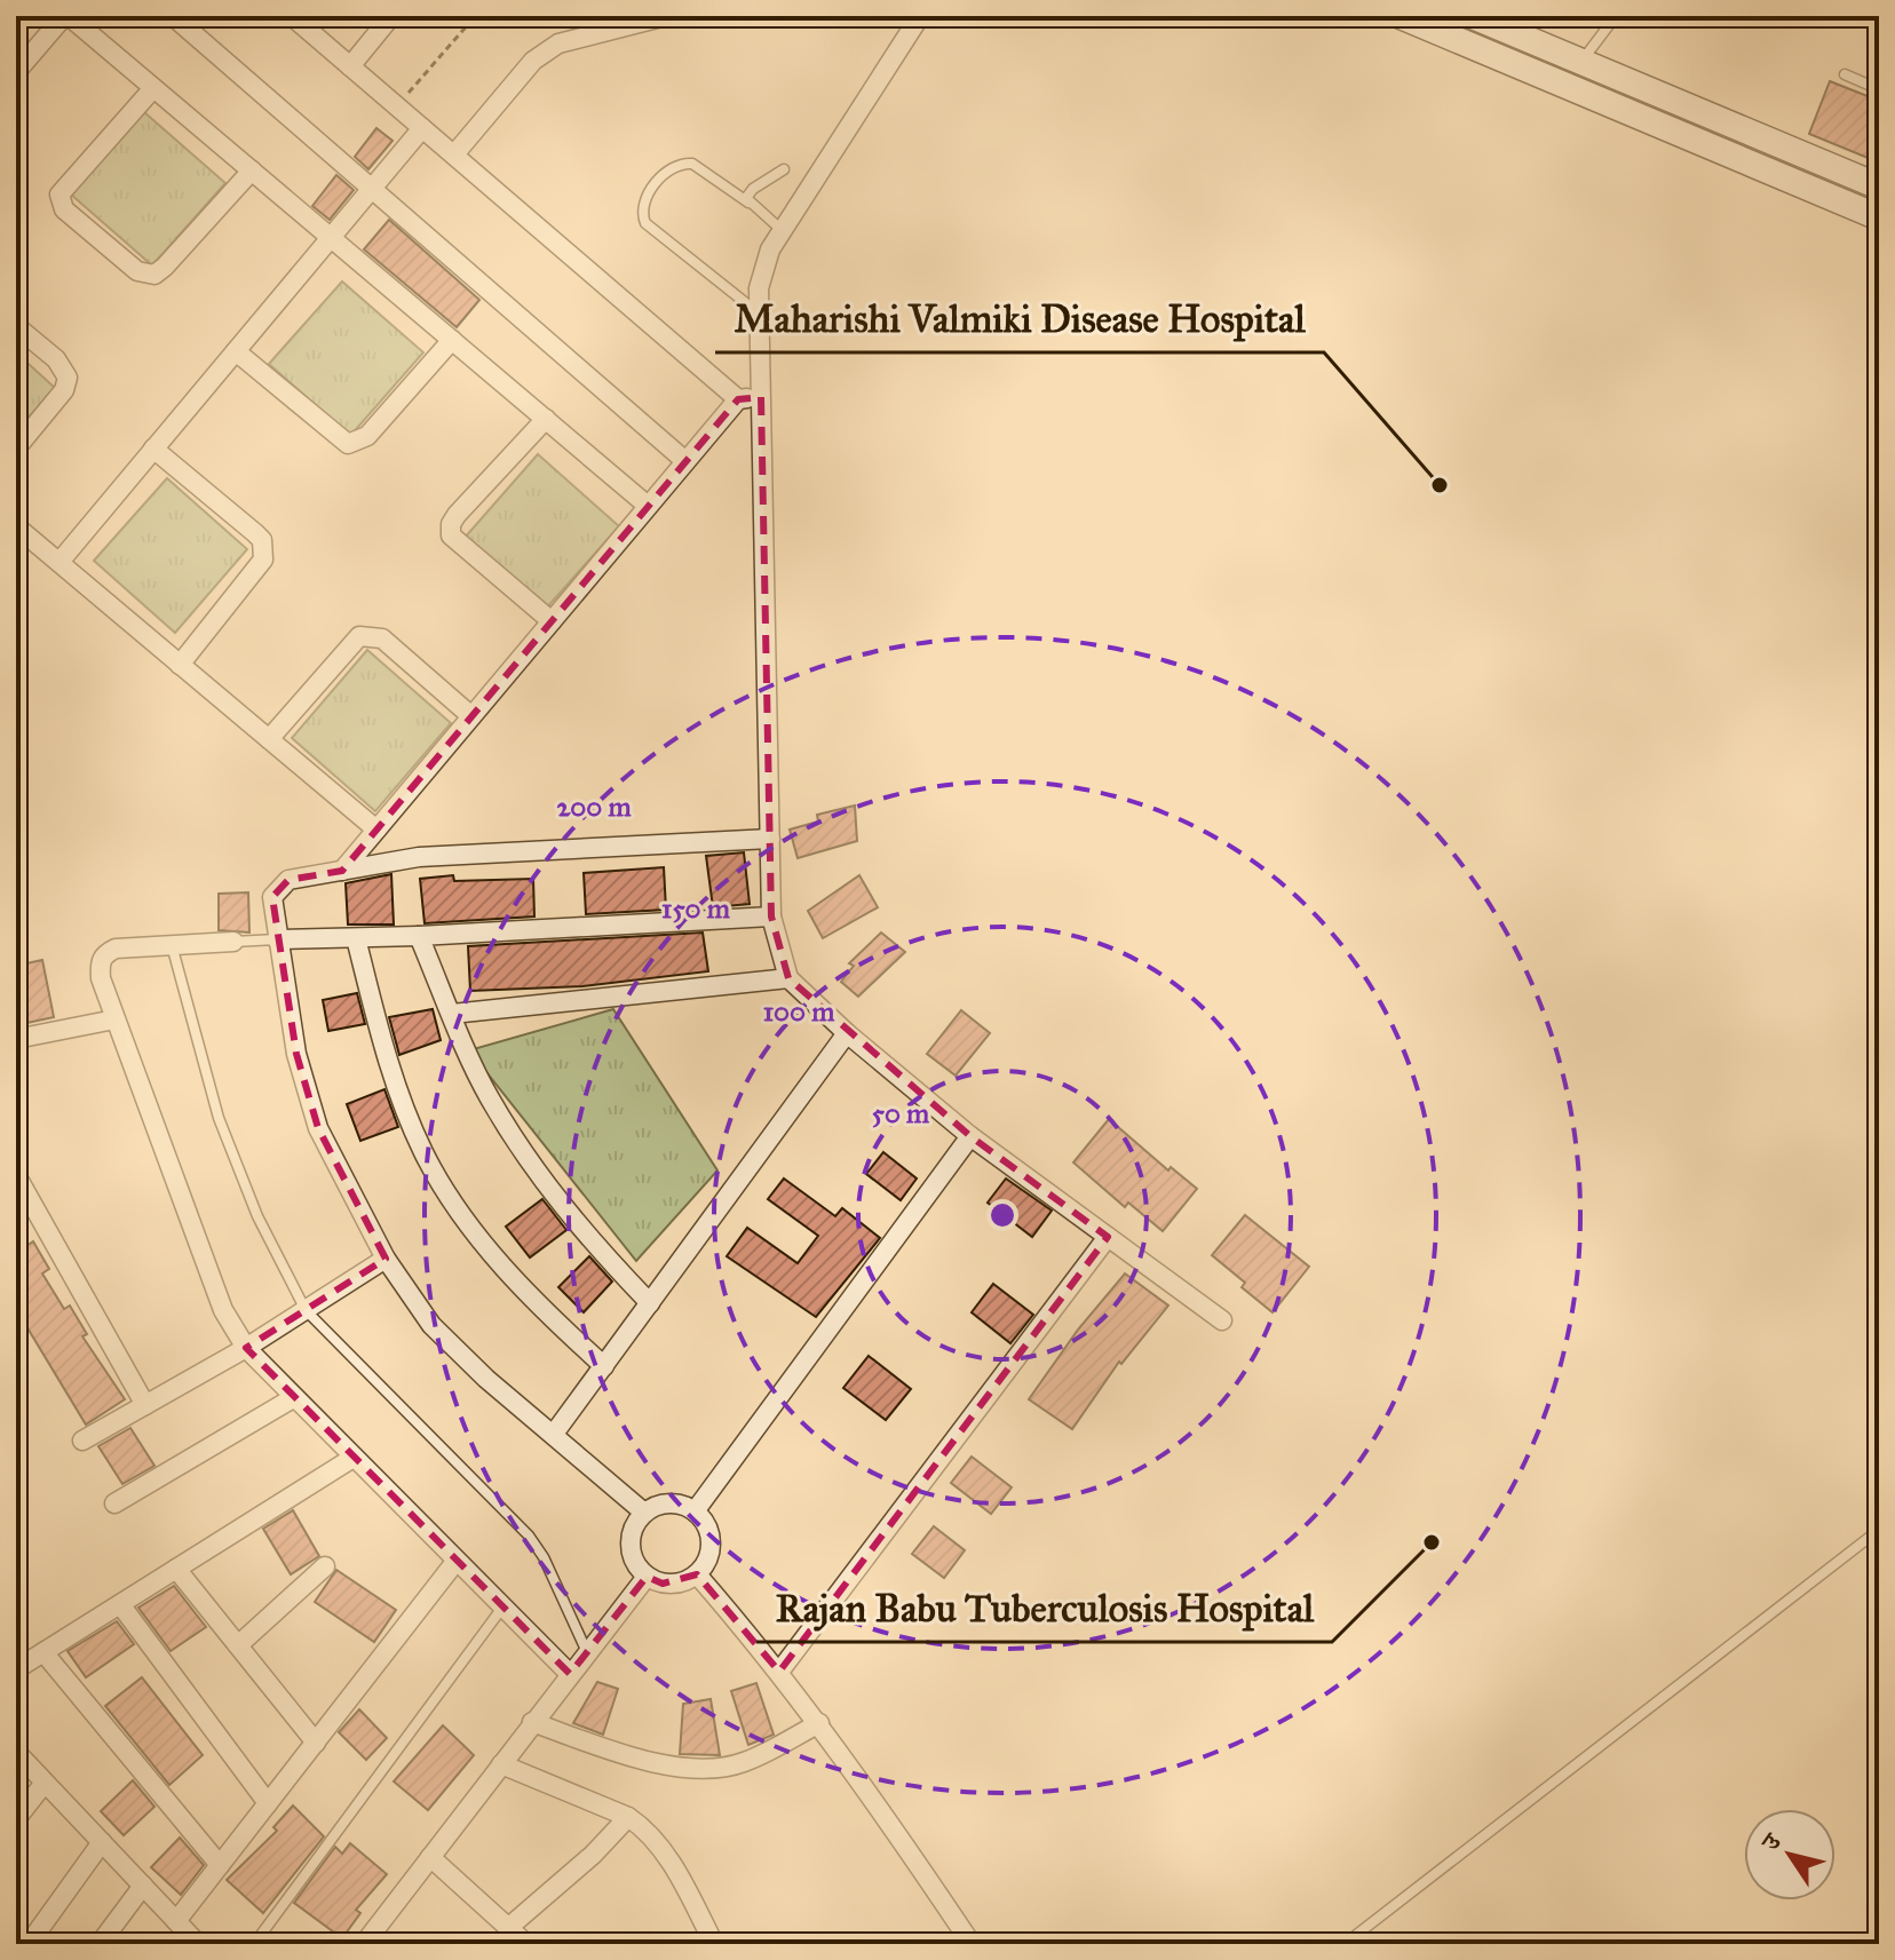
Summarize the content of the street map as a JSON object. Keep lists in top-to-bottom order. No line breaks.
{"places":["Maharishi Valmiki Disease Hospital","Rajan Babu Tuberculosis Hospital"],"north":"top left","rings":["200 m","150 m","100 m","50 m"]}
